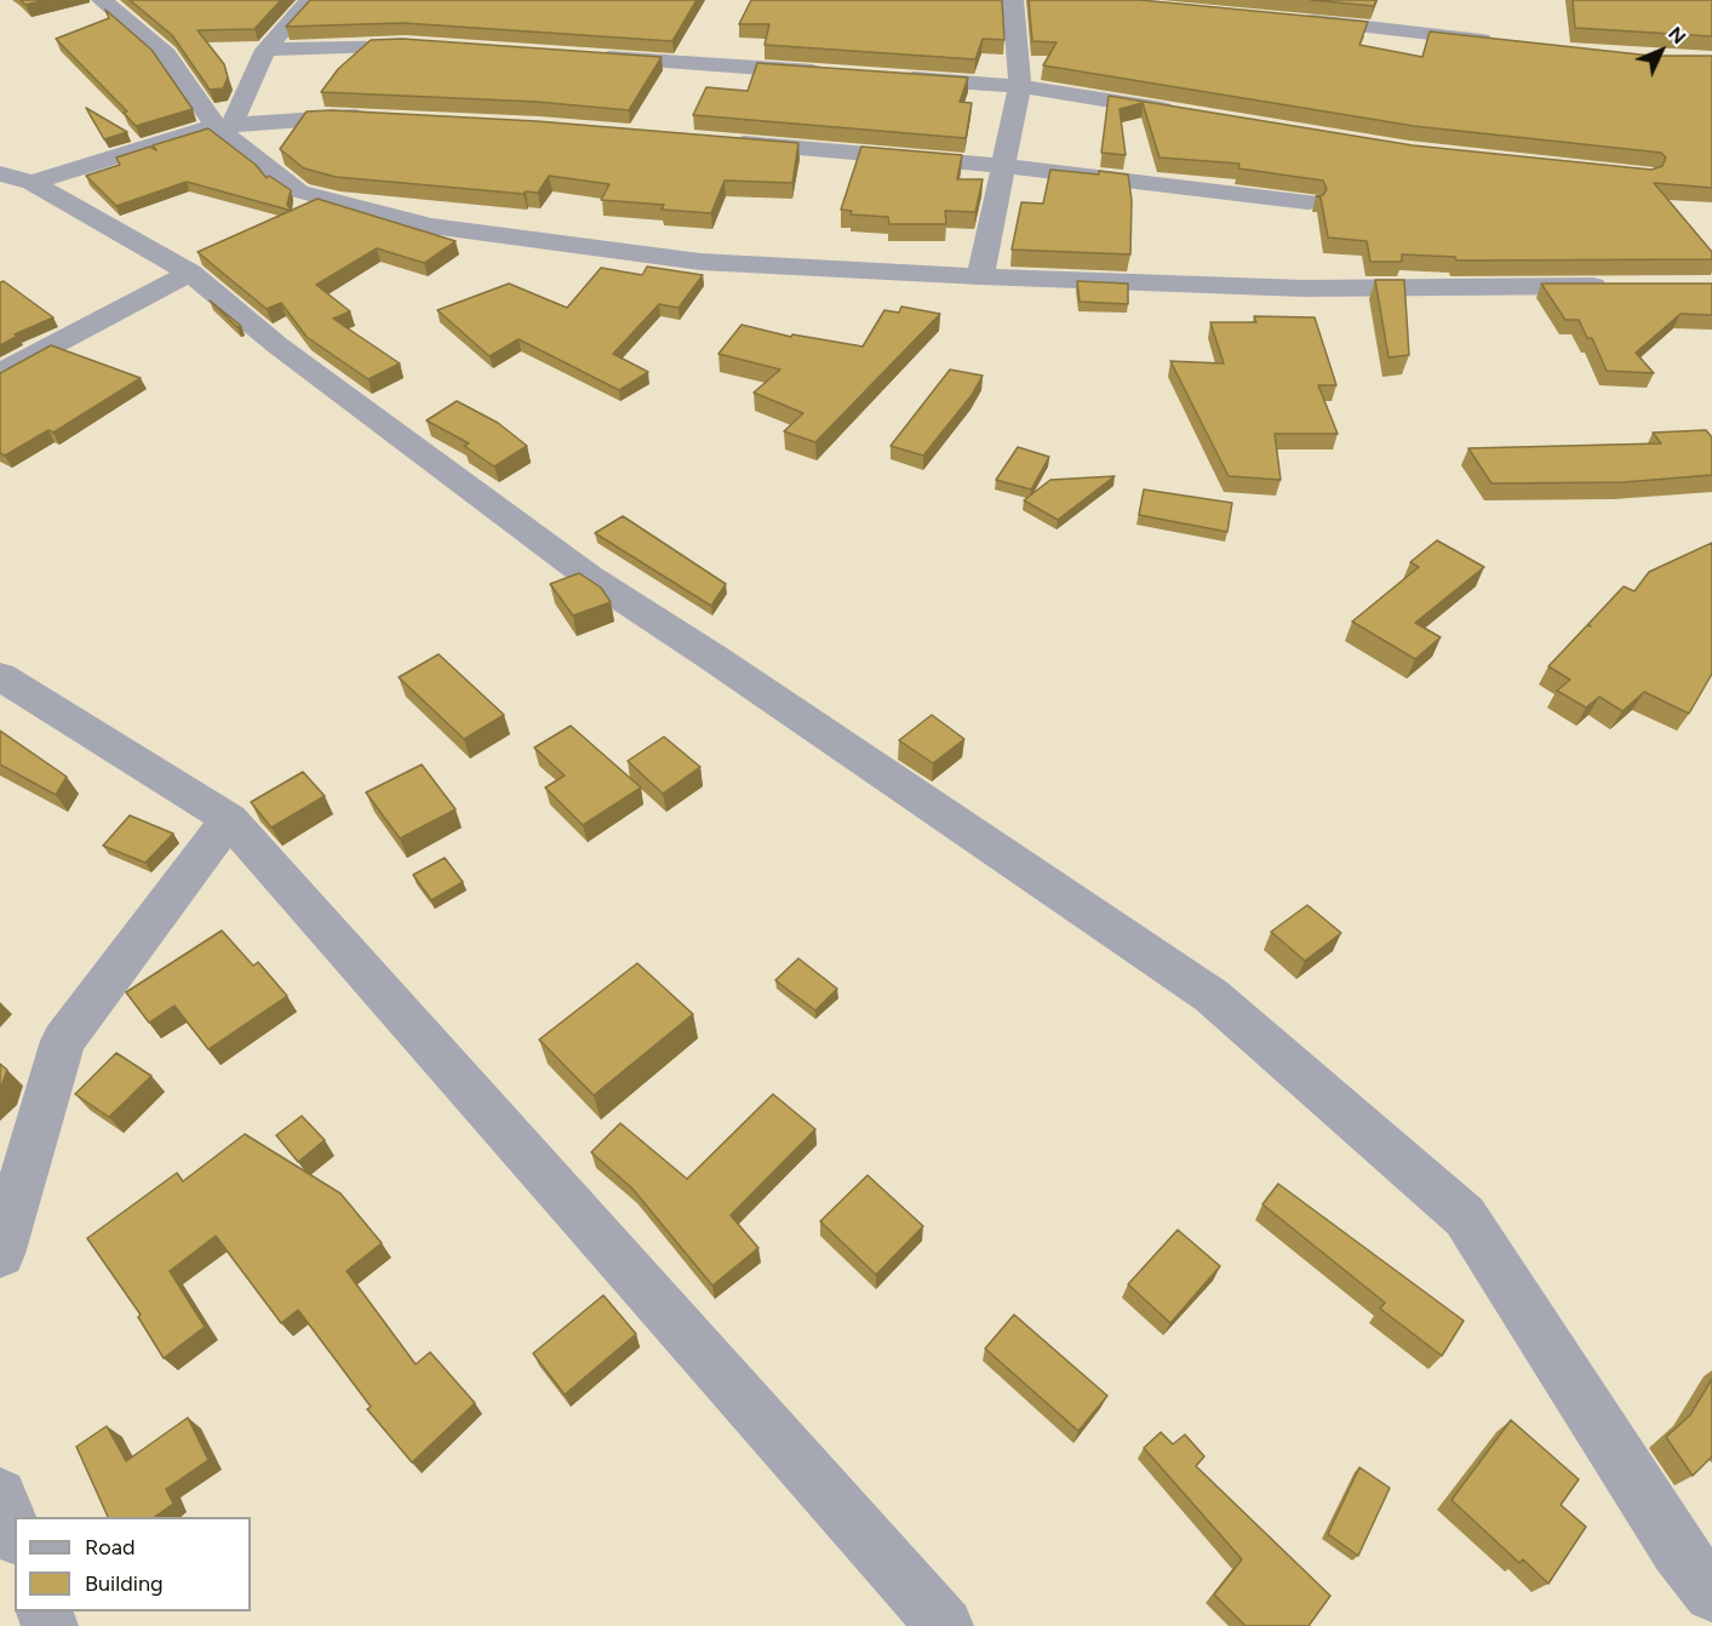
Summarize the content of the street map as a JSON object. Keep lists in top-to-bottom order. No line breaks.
{"legend":["Road","Building"],"north":"top right"}
